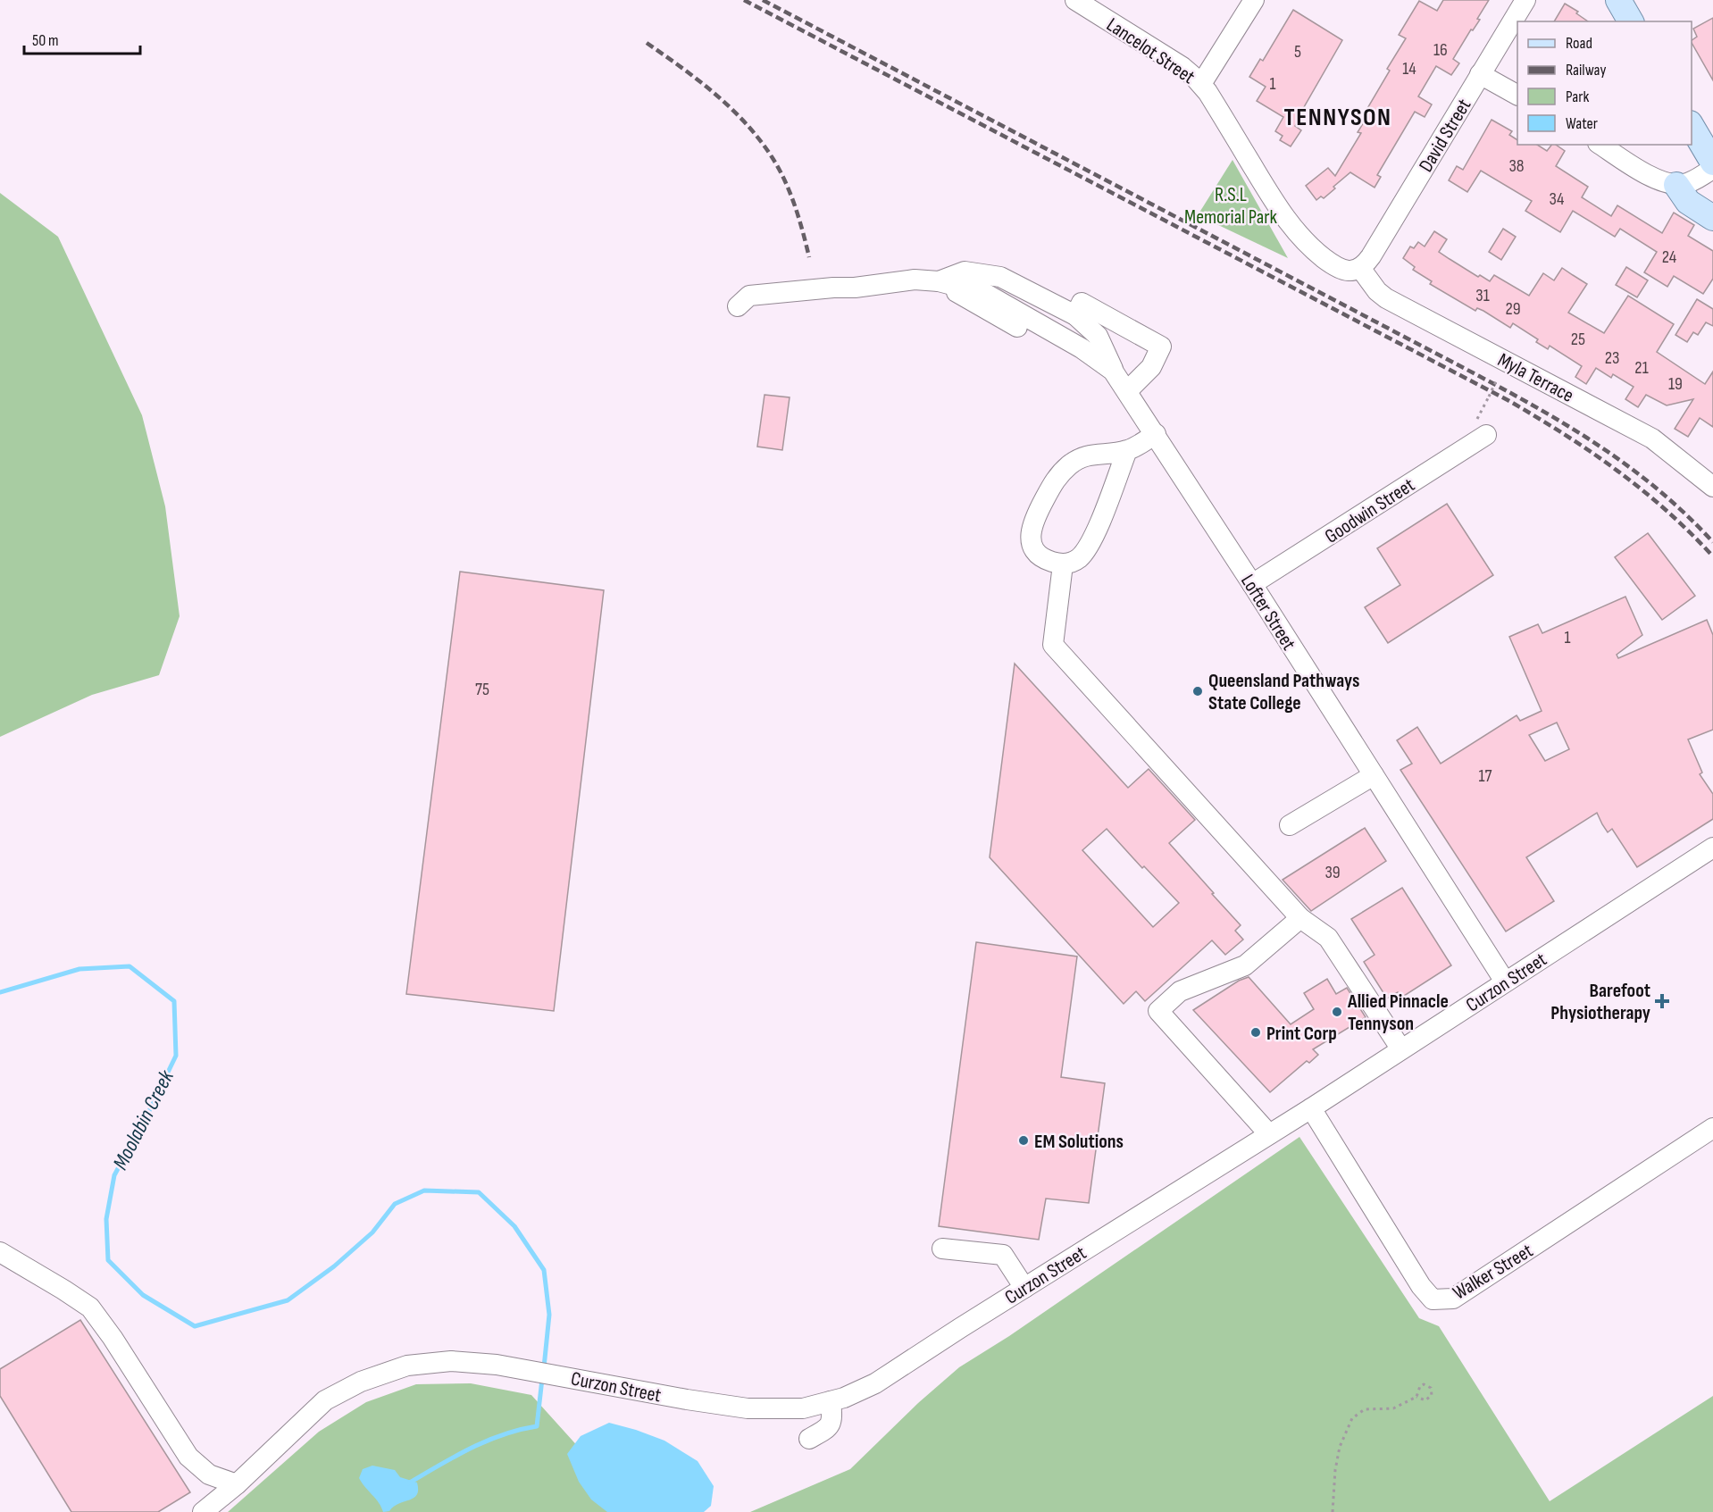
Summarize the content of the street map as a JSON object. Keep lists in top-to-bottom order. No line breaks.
{"streets":{"street":["Lancelot Street","David Street","Myla Terrace","Goodwin Street","Lofter Street","Curzon Street","Walker Street"]},"crossings":[["Lancelot Street","David Street"],["Lancelot Street","Myla Terrace"],["David Street","Myla Terrace"],["Goodwin Street","Lofter Street"],["Lofter Street","Curzon Street"],["Curzon Street","Walker Street"]],"districts":["TENNYSON"],"water":["Moolabin Creek"],"parks":["R.S.L Memorial Park"],"places":{"other":["Queensland Pathways State College","Allied Pinnacle Tennyson","Print Corp","EM Solutions"],"health":["Barefoot Physiotherapy"]},"house_numbers":["16","5","14","1","38","34","24","31","29","25","23","21","19","1","75","17","39"],"legend":["Road","Railway","Park","Water"],"scale_bar":"50 m"}
